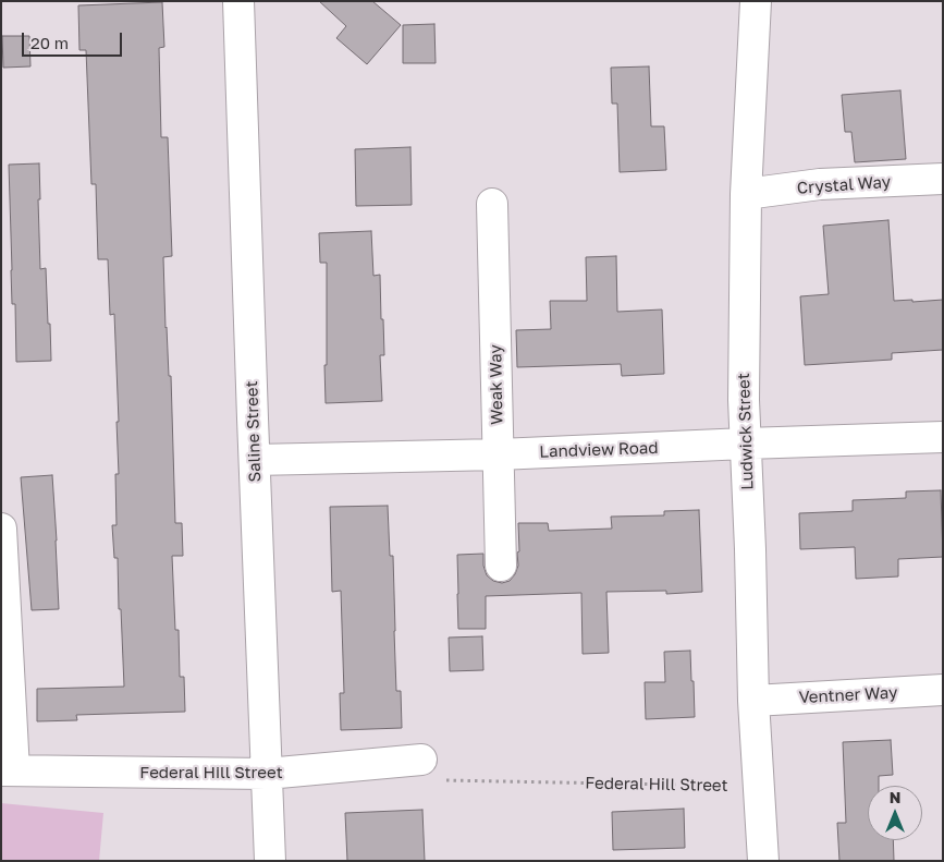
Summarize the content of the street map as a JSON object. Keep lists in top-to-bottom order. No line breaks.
{"streets":{"street":["Crystal Way","Weak Way","Saline Street","Ludwick Street","Landview Road","Ventner Way","Federal Hill Street"]},"crossings":[["Crystal Way","Ludwick Street"],["Weak Way","Landview Road"],["Saline Street","Landview Road"],["Saline Street","Federal Hill Street"],["Ludwick Street","Landview Road"],["Ludwick Street","Ventner Way"],["Ludwick Street","Federal Hill Street"]],"scale_bar":"20 m","north":"top"}
